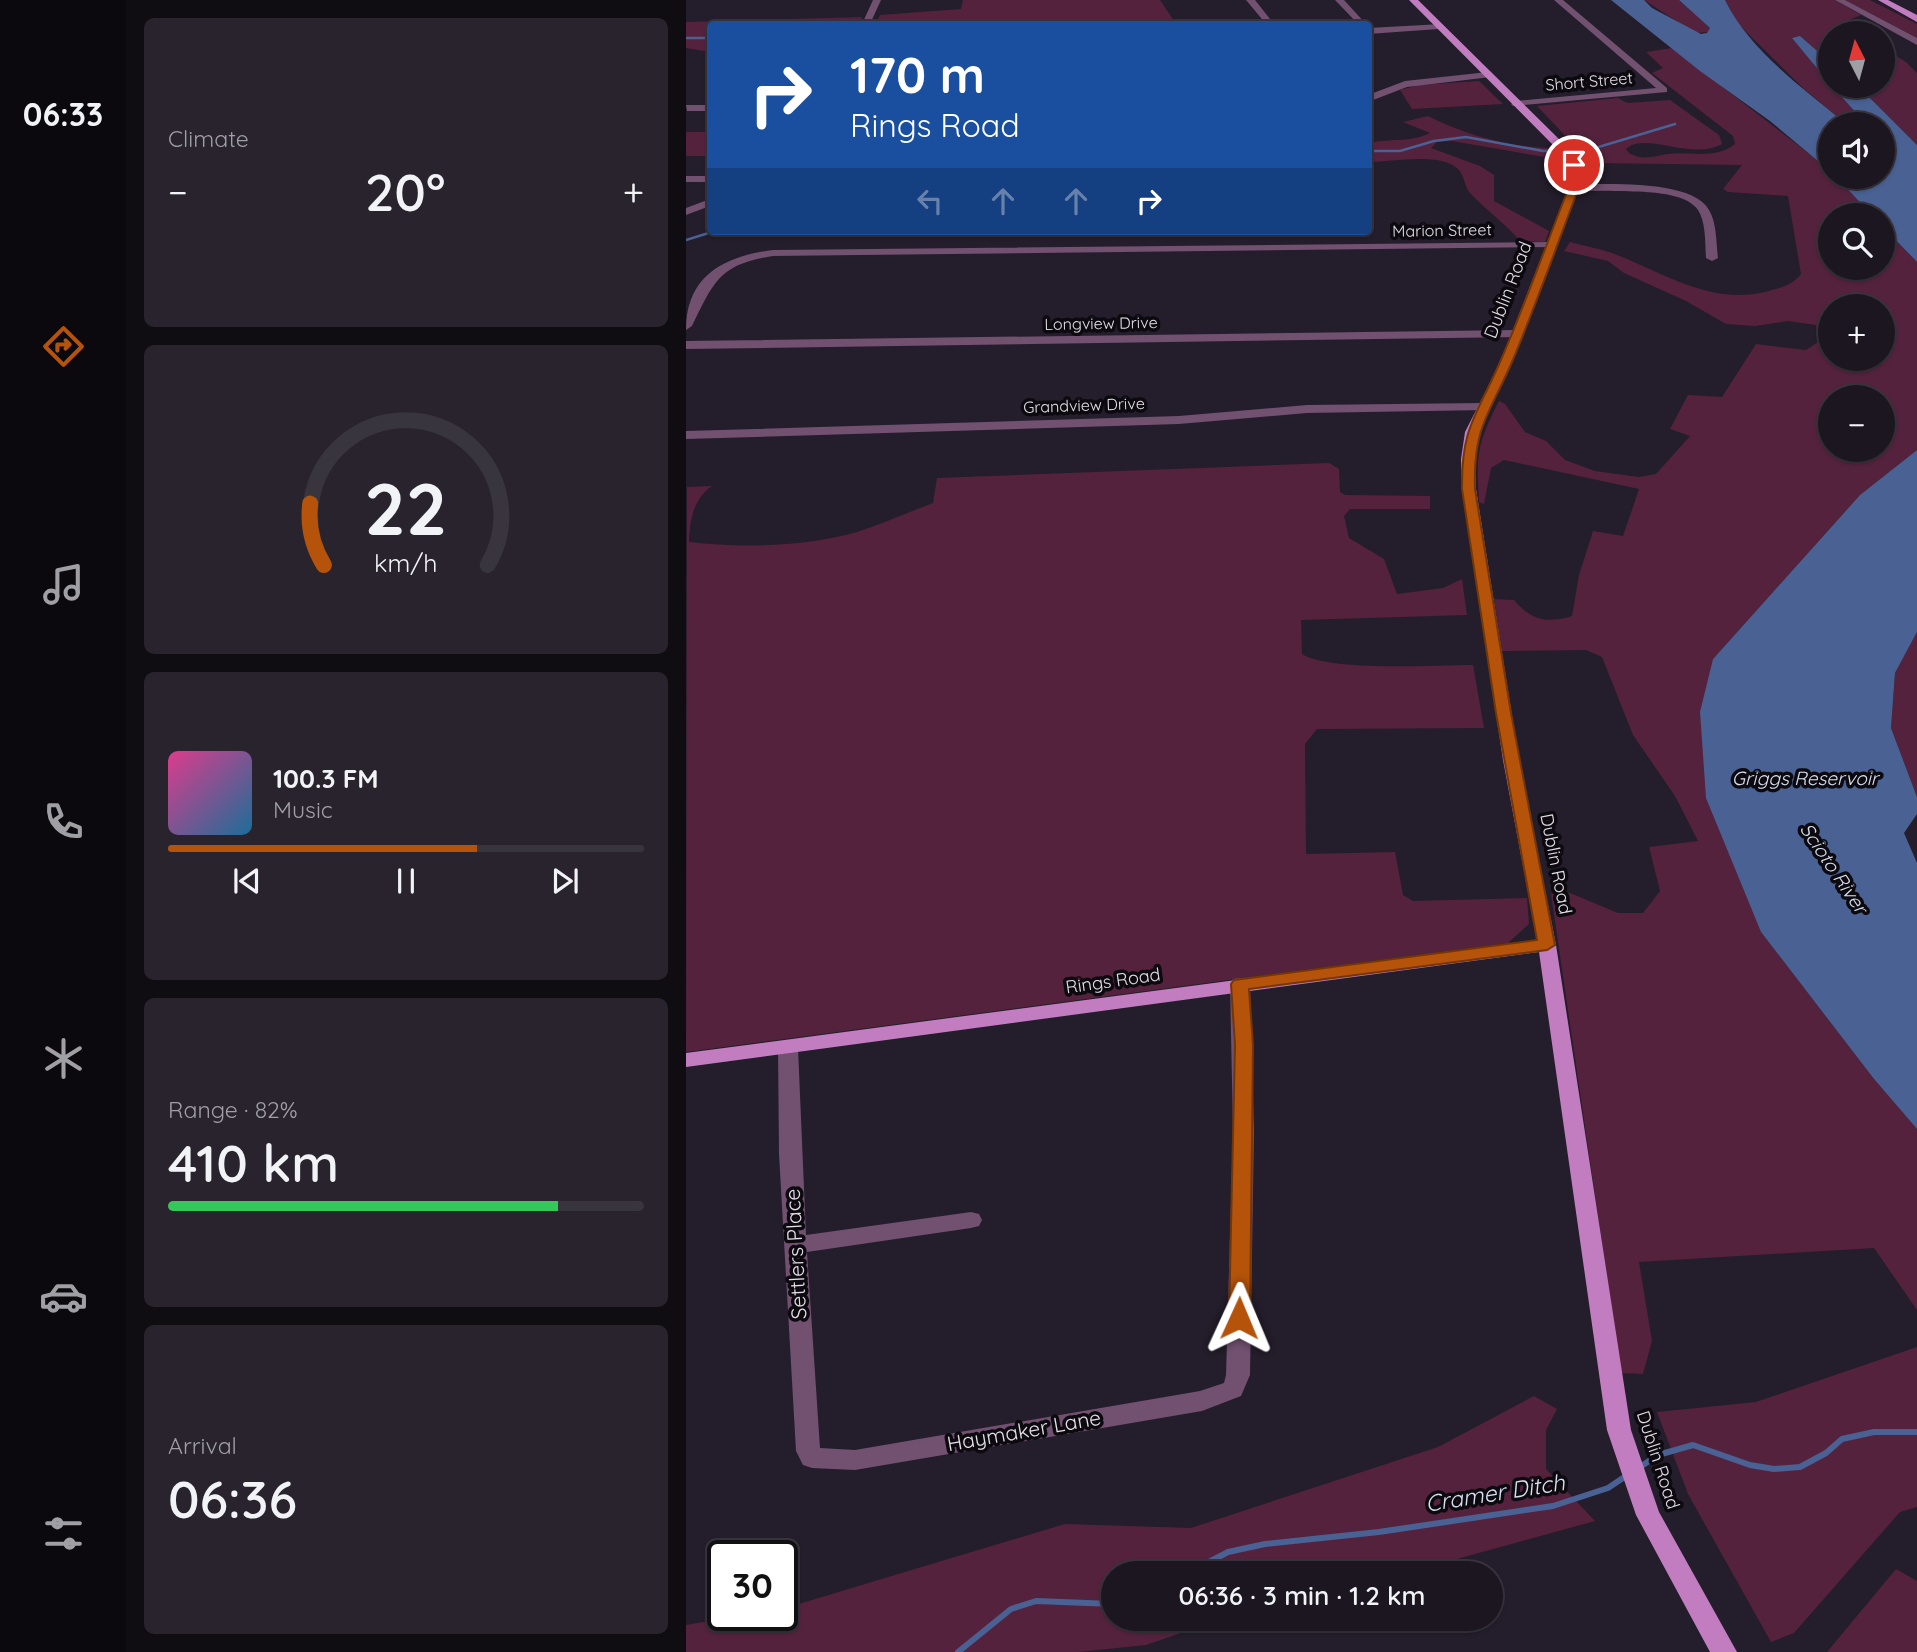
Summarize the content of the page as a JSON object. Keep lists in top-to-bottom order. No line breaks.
{"streets":{"main road":["Dublin Road","Rings Road"],"street":["Short Street","Marion Street","Longview Drive","Grandview Drive","Settlers Place","Haymaker Lane"]},"crossings":[["Short Street","Dublin Road"],["Marion Street","Dublin Road"],["Dublin Road","Longview Drive"],["Dublin Road","Grandview Drive"],["Dublin Road","Rings Road"],["Rings Road","Settlers Place"],["Rings Road","Haymaker Lane"],["Settlers Place","Haymaker Lane"]],"water":["Griggs Reservoir","Scioto River","Cramer Ditch"],"north":"top","page":{"tabs":"06:33","tile":["Climate",["Range · 82%","410 km"],["Arrival","06:36"]],"map_buttons":["+","−"],"turn":["170 m","Rings Road"],"heat":["−","20°","+"],"song":["100.3 FM","Music"],"limit":"30","trip":"06:36 · 3 min · 1.2 km","gauge":["22","km/h"]}}
